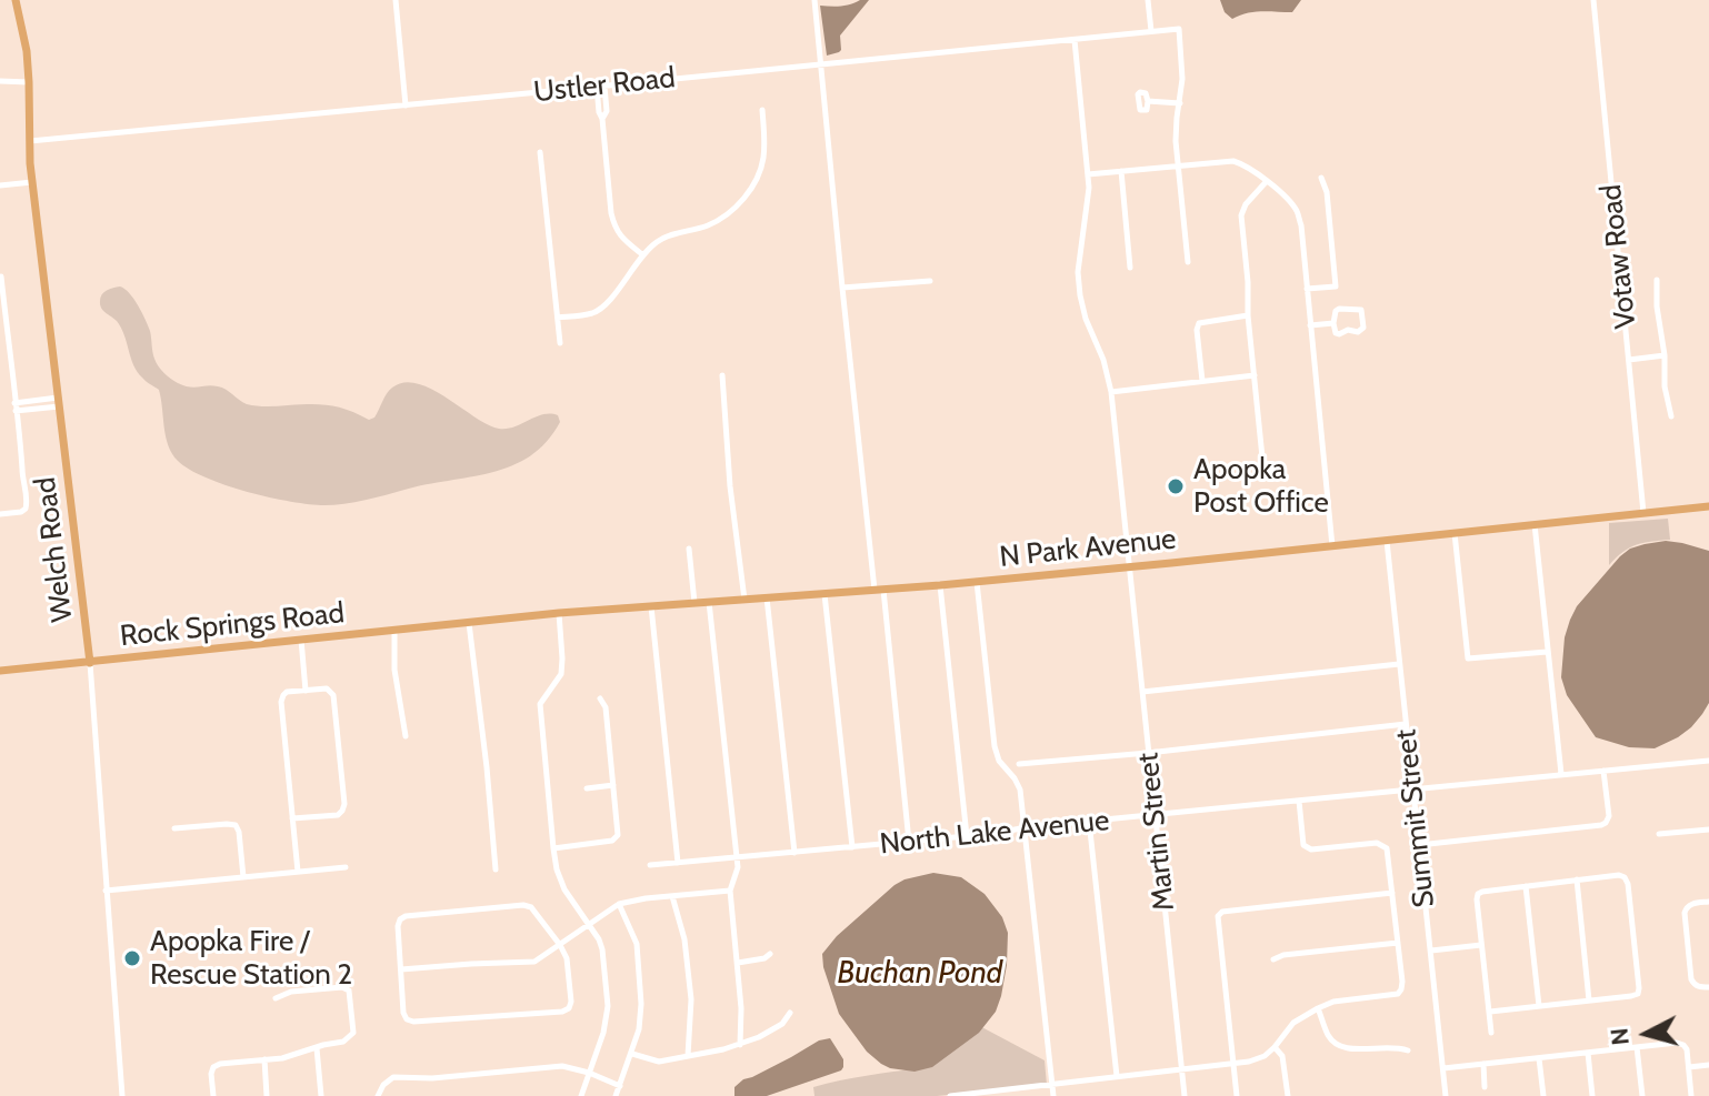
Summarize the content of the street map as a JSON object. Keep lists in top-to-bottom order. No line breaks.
{"streets":{"main road":["N Park Avenue","Welch Road","Rock Springs Road"],"street":["Ustler Road","Votaw Road","Summit Street","Martin Street","North Lake Avenue"]},"crossings":[["Ustler Road","Welch Road"],["Ustler Road","Martin Street"],["Votaw Road","N Park Avenue"],["N Park Avenue","Rock Springs Road"],["N Park Avenue","Summit Street"],["N Park Avenue","Martin Street"],["Welch Road","Rock Springs Road"],["Summit Street","North Lake Avenue"],["Martin Street","North Lake Avenue"]],"water":["Buchan Pond"],"places":["Apopka Post Office","Apopka Fire / Rescue Station 2"],"north":"left"}
